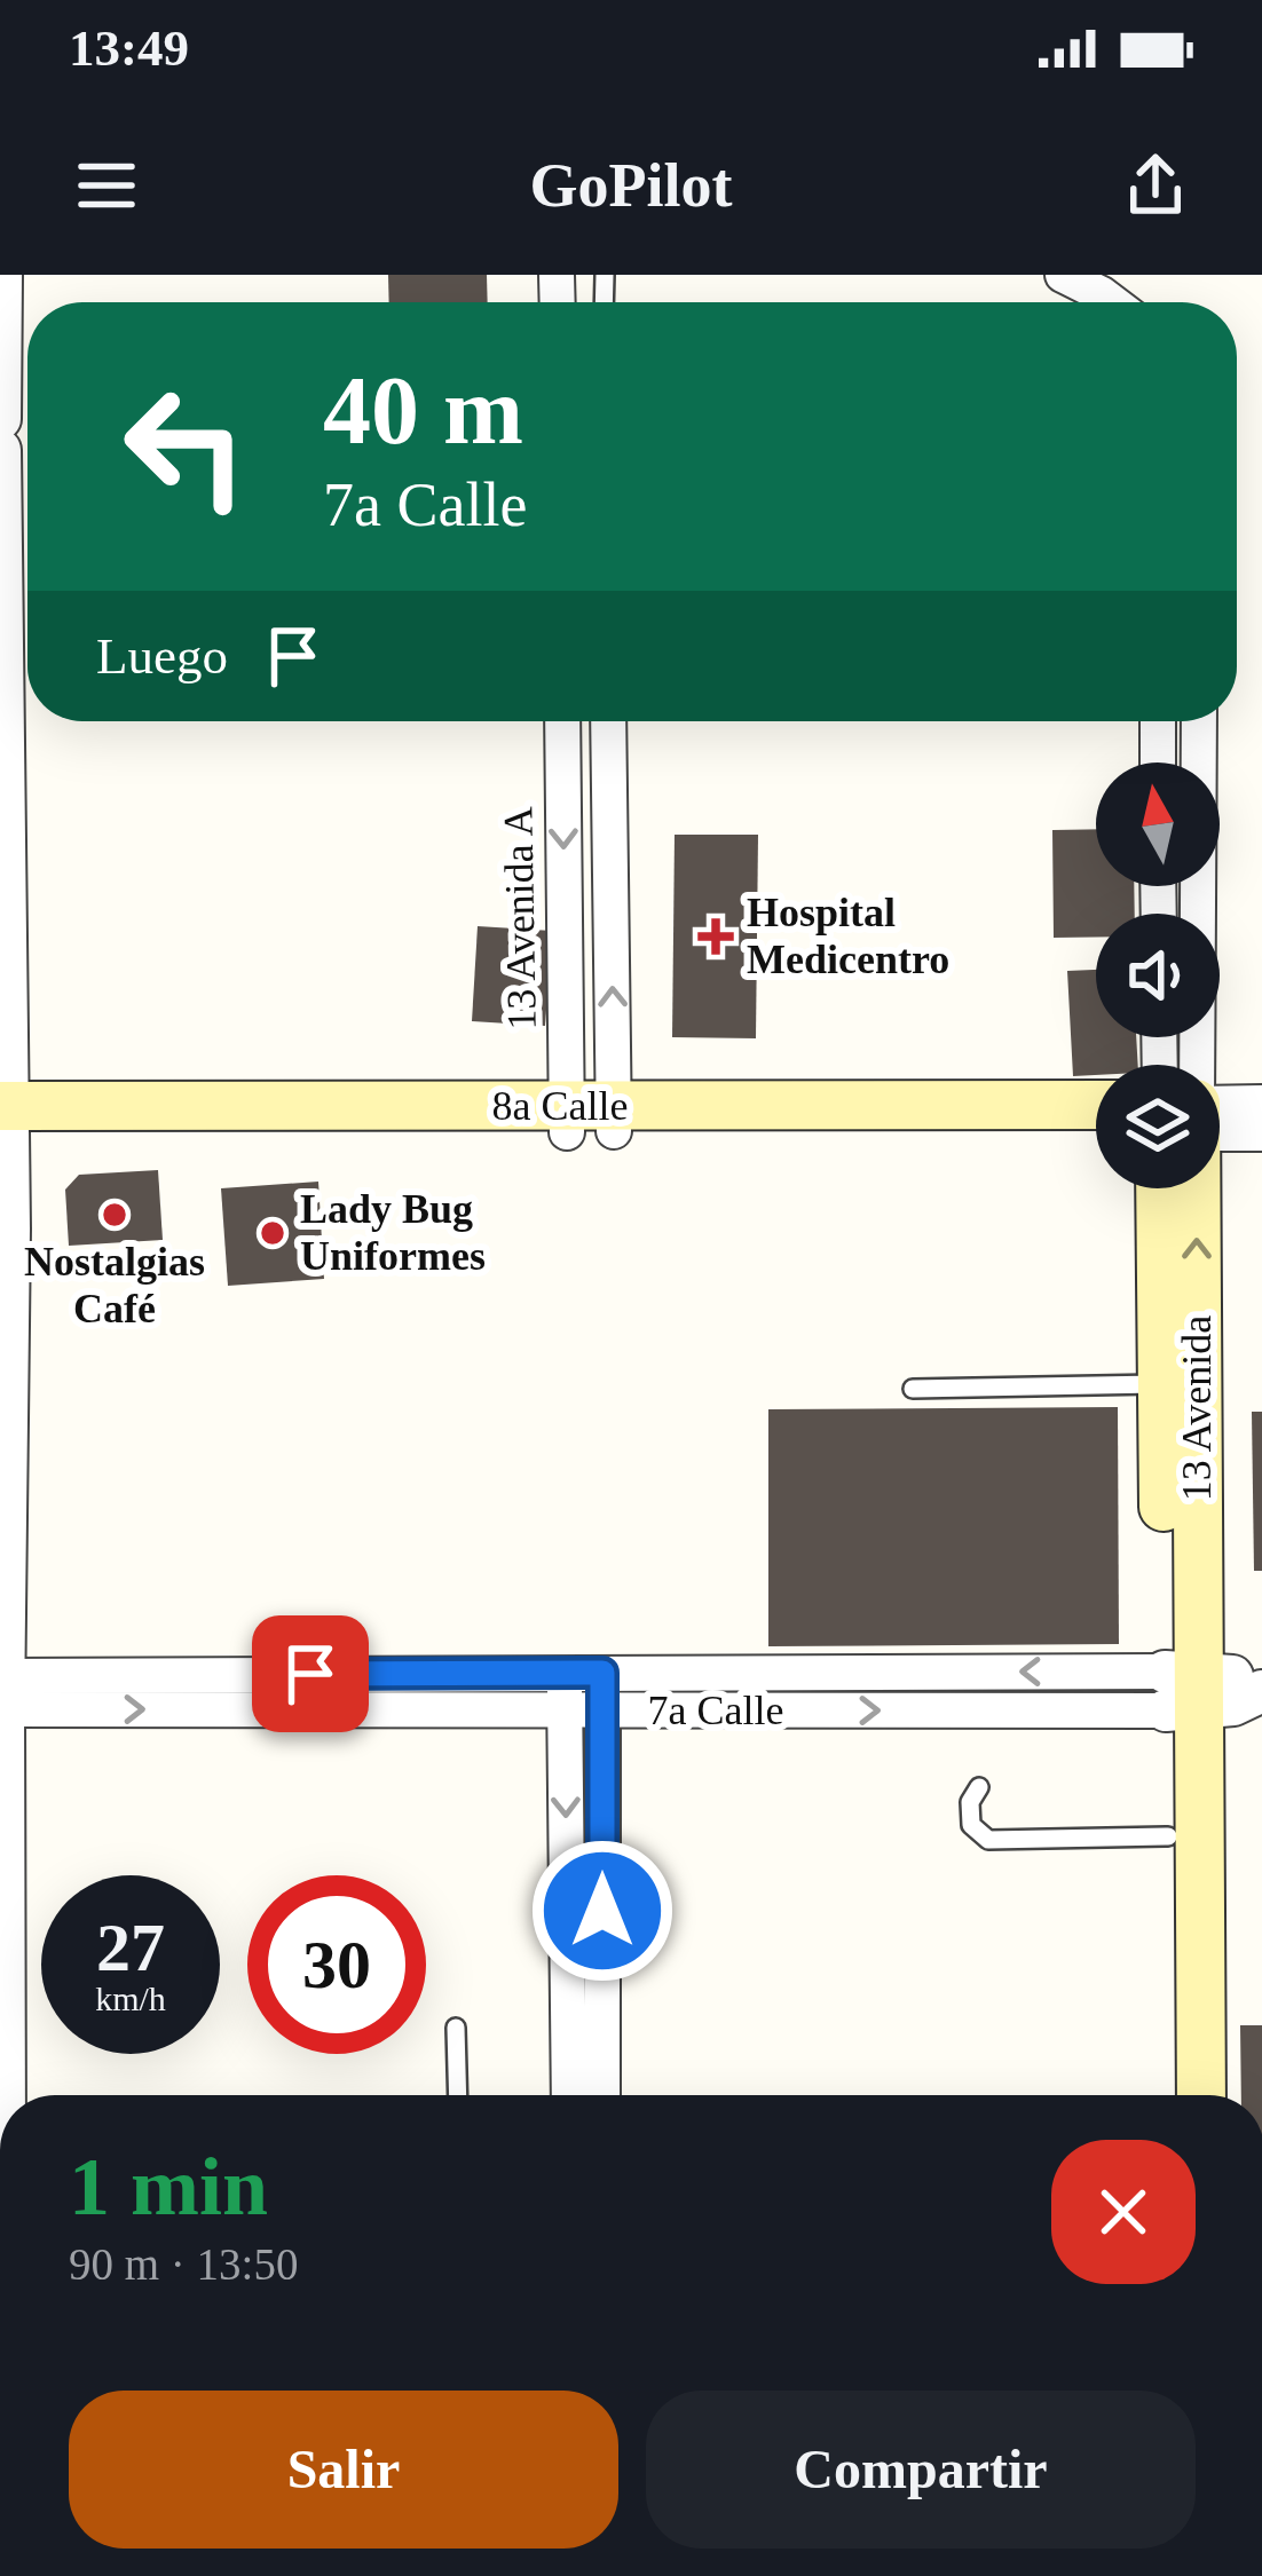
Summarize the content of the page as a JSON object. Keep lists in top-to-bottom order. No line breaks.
{"streets":{"main road":["8a Calle","13 Avenida"],"street":["13 Avenida A","7a Calle"]},"crossings":[["13 Avenida A","8a Calle"],["13 Avenida","7a Calle"]],"places":{"health":["Hospital Medicentro"],"other":["Nostalgias Café","Lady Bug Uniformes"]},"north":"top","page":{"status":"13:49","header":"GoPilot","turn":["40 m","7a Calle"],"then":"Luego","speed":"27 km/h","limit":"30","heading":["1 min","90 m · 13:50"],"buttons":["Salir","Compartir"]}}
